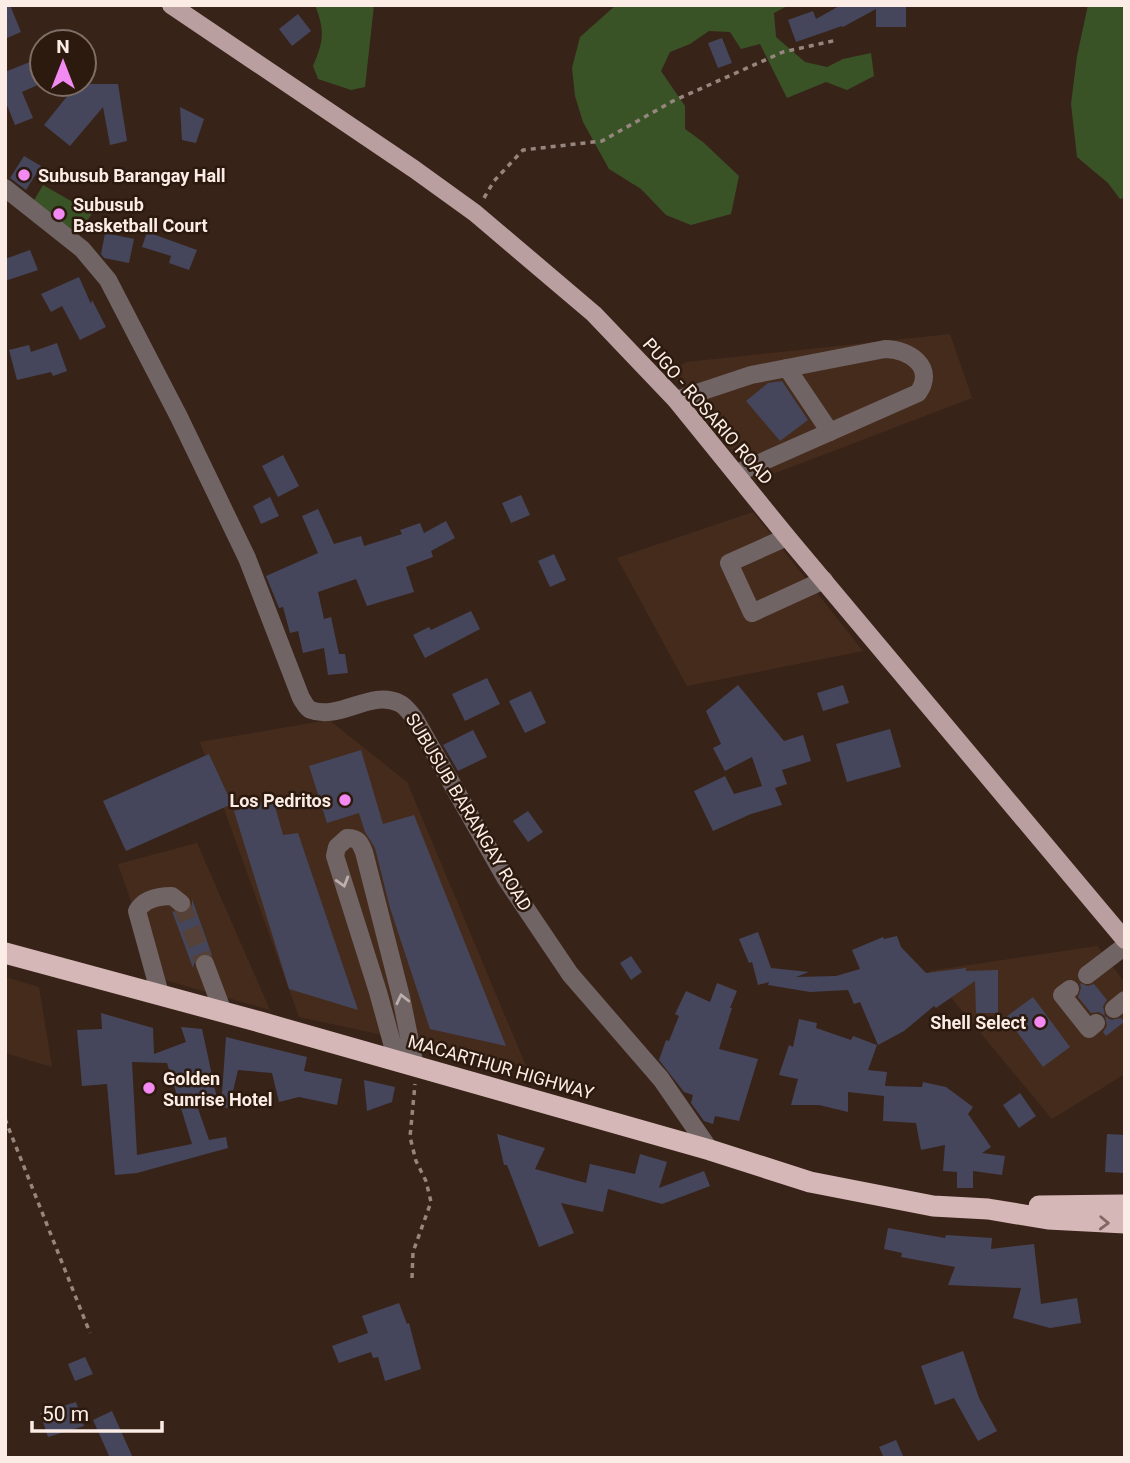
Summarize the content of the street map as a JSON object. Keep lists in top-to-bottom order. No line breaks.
{"streets":{"highway":["MACARTHUR HIGHWAY"],"main road":["PUGO - ROSARIO ROAD"],"street":["SUBUSUB BARANGAY ROAD"]},"crossings":[["SUBUSUB BARANGAY ROAD","MACARTHUR HIGHWAY"]],"places":["Subusub Barangay Hall","Subusub Basketball Court","Los Pedritos","Shell Select","Golden Sunrise Hotel"],"scale_bar":"50 m","north":"top"}
